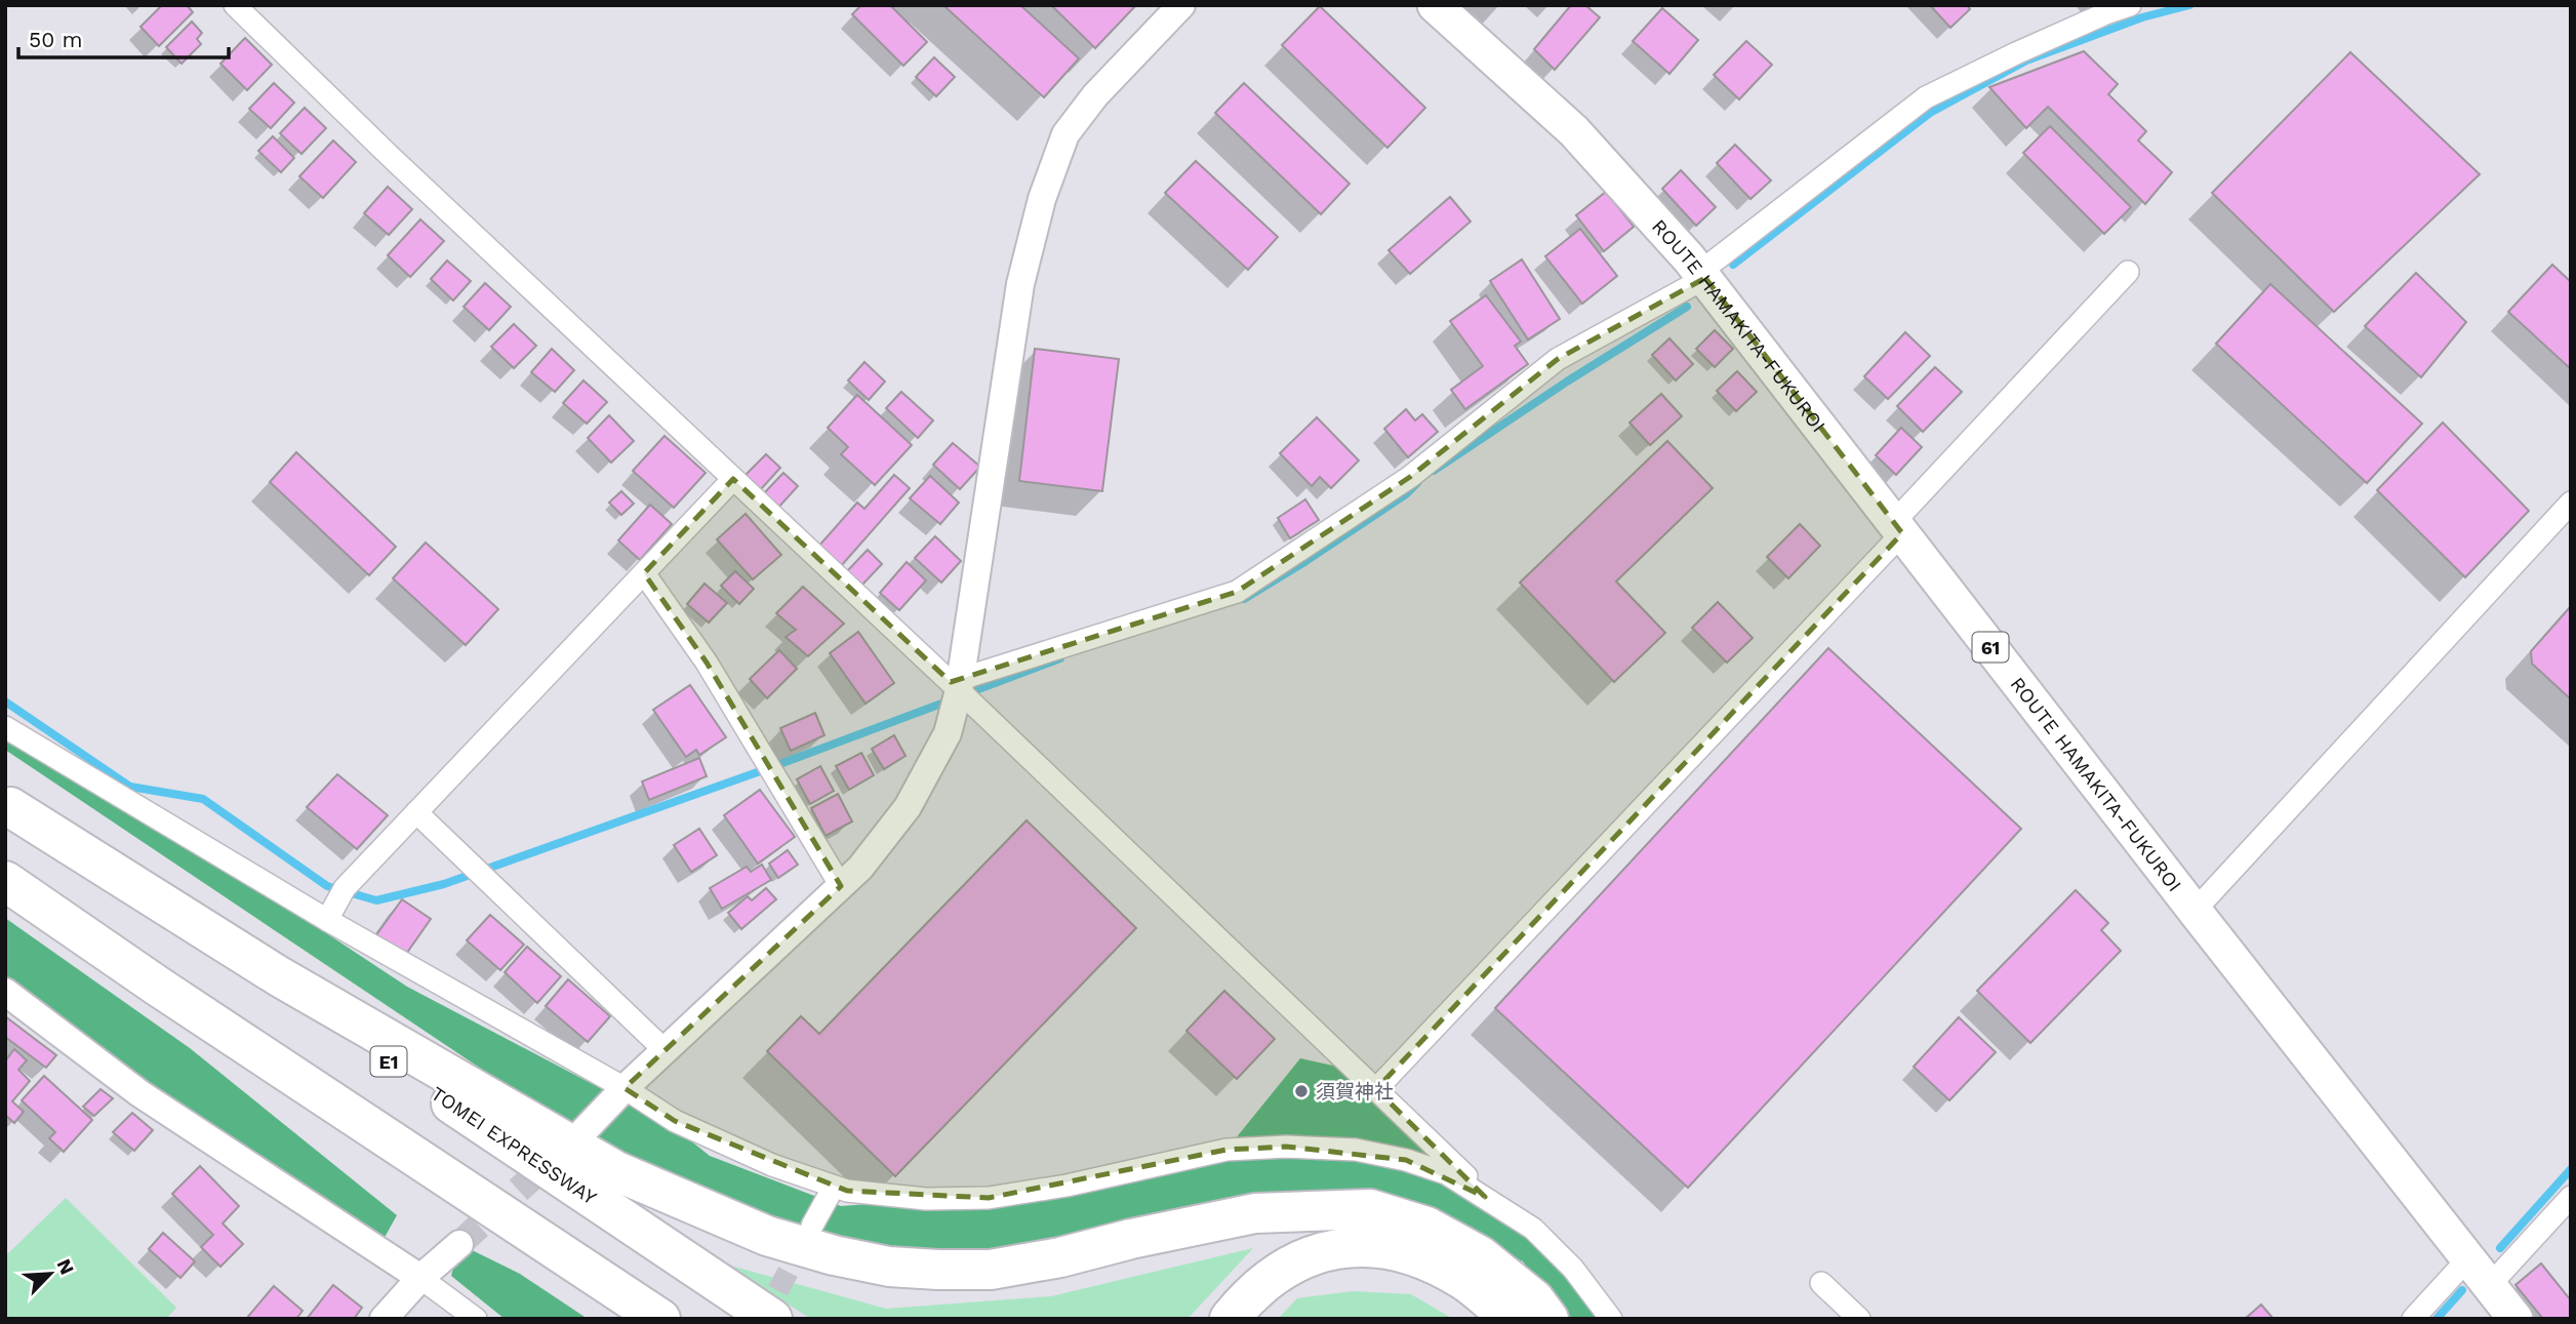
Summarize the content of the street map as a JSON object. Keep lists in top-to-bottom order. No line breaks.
{"streets":{"highway":["E1","TOMEI EXPRESSWAY"],"main road":["ROUTE HAMAKITA-FUKUROI","61"]},"places":["須賀神社"],"scale_bar":"50 m","north":"top right"}
